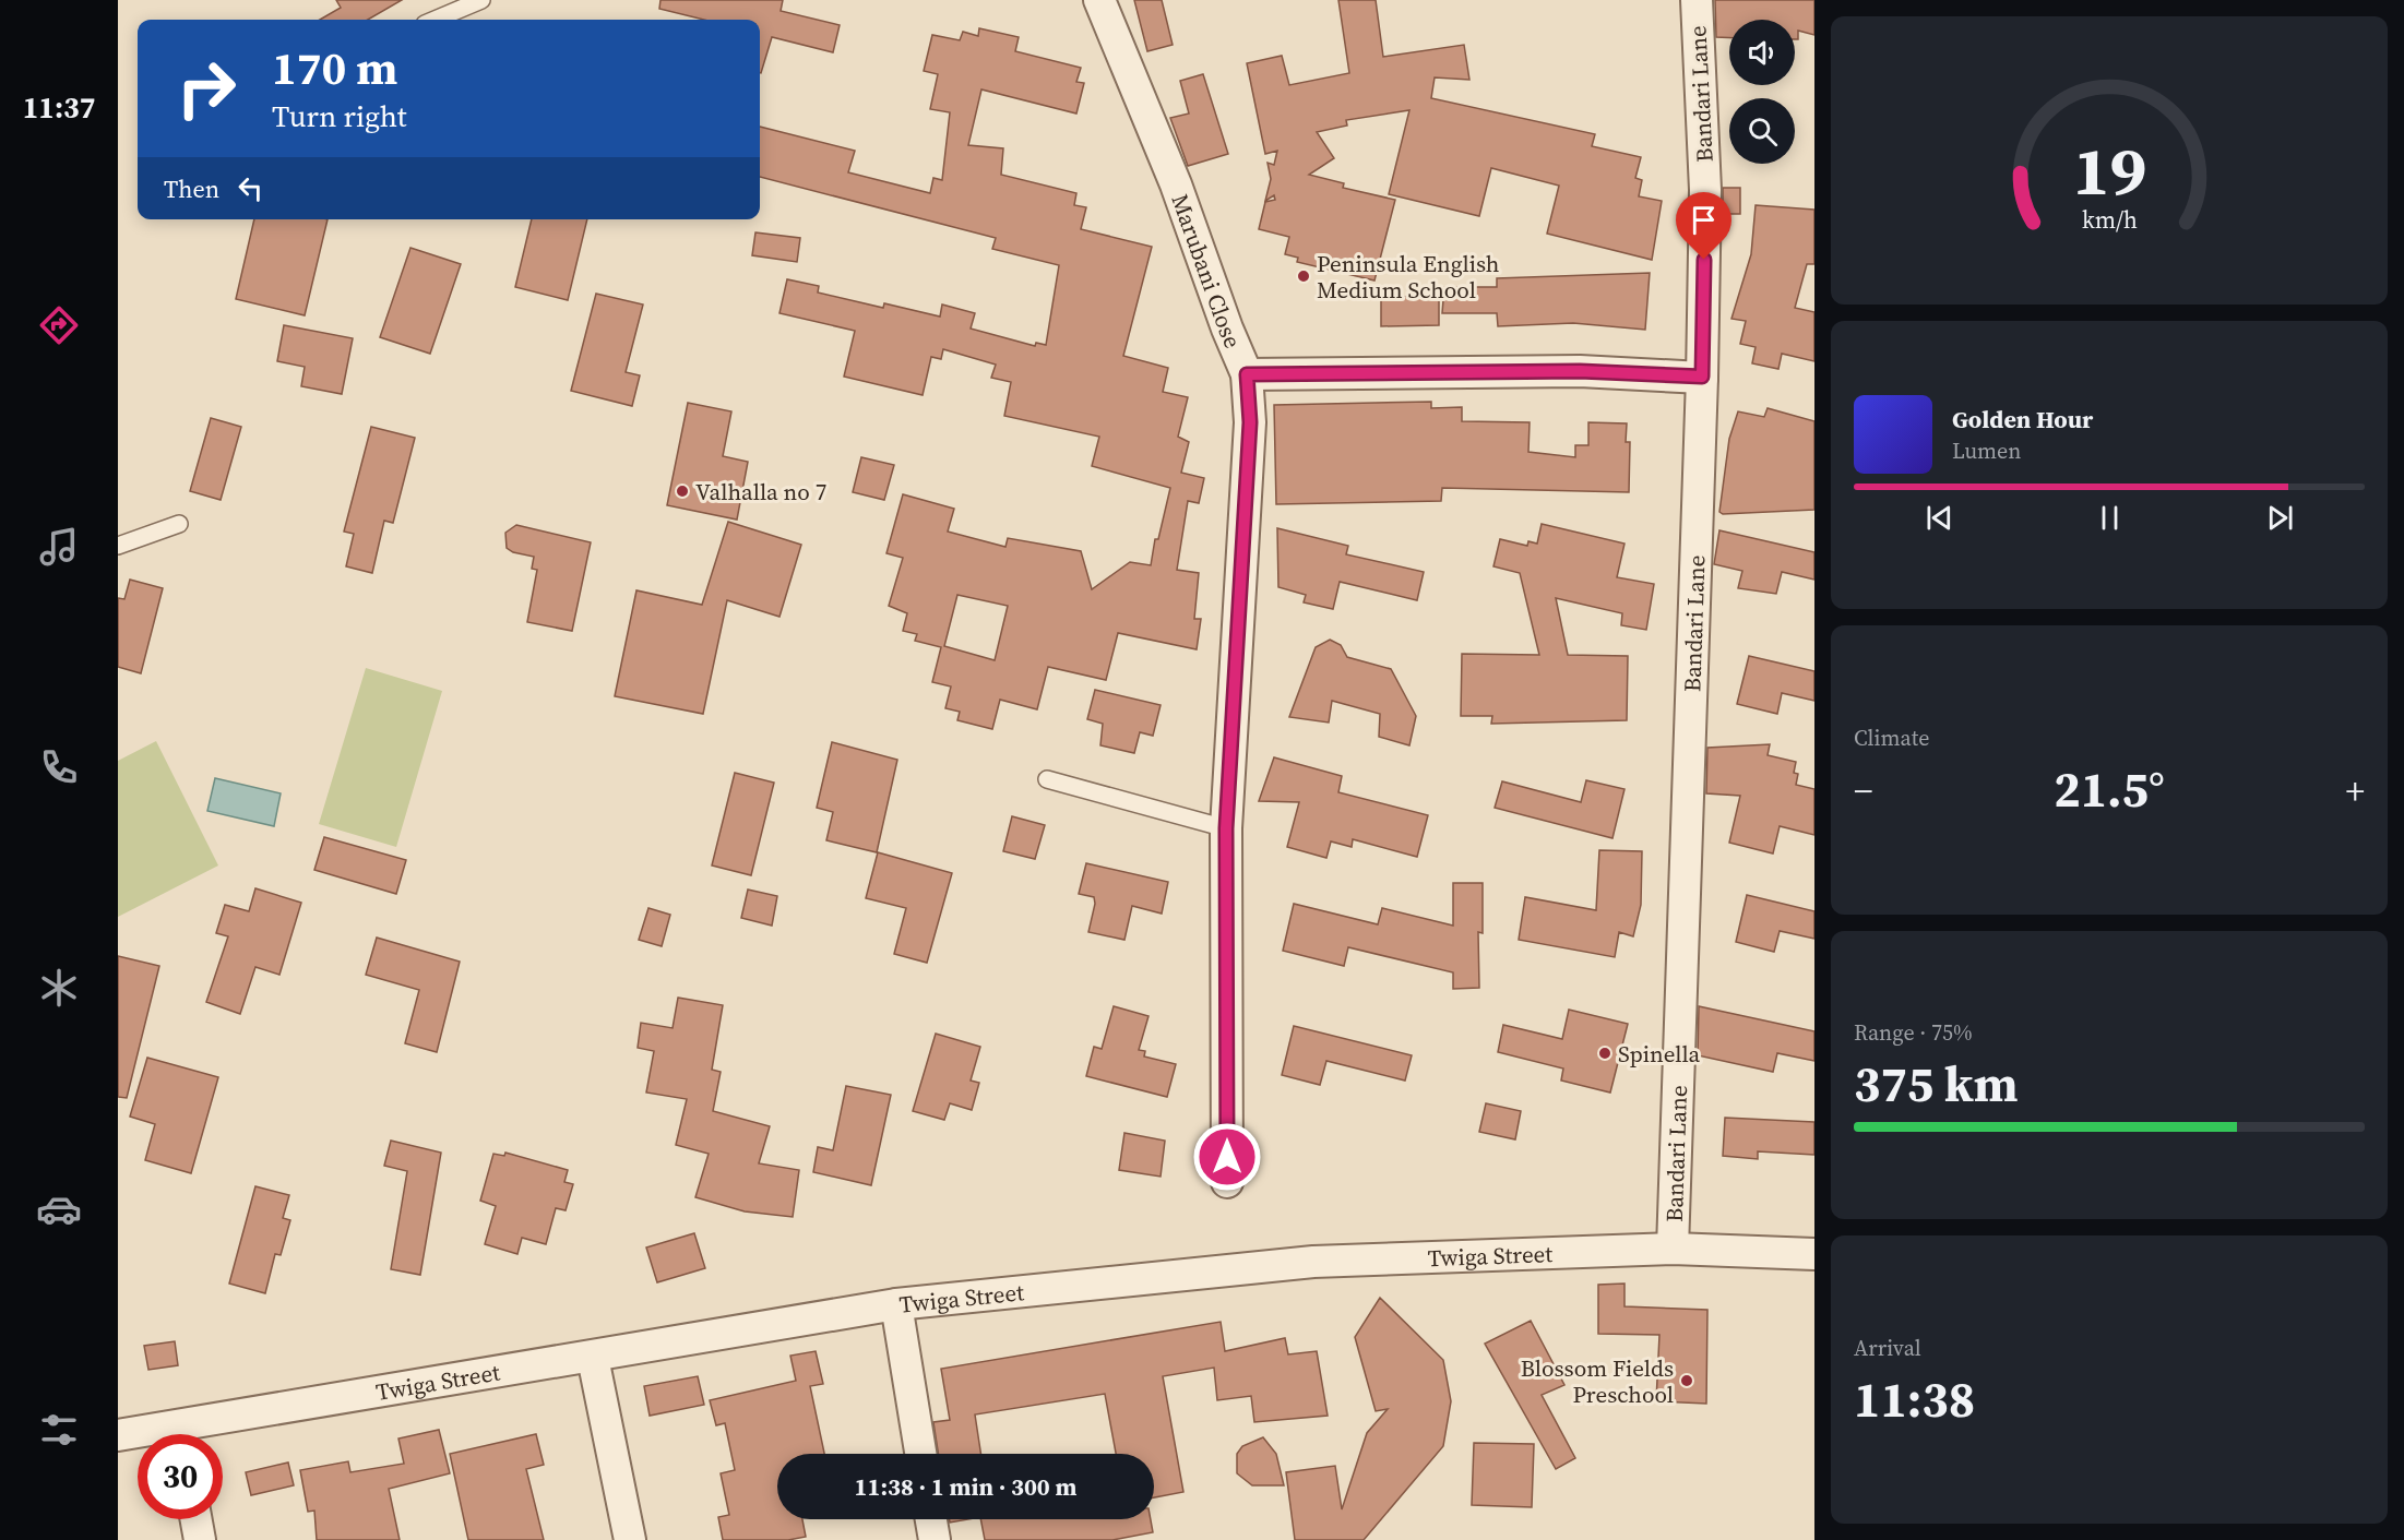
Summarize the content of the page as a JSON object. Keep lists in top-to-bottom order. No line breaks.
{"streets":{"street":["Bandari Lane","Marubani Close","Twiga Street"]},"crossings":[["Bandari Lane","Twiga Street"]],"places":["Peninsula English Medium School","Valhalla no 7","Spinella","Blossom Fields Preschool"],"page":{"tabs":"11:37","turn":["170 m","Turn right"],"then":"Then","song":["Golden Hour","Lumen"],"tile":["Climate",["Range · 75%","375 km"],["Arrival","11:38"]],"heat":["−","21.5°","+"],"limit":"30","trip":"11:38 · 1 min · 300 m","gauge":["19","km/h"]}}
